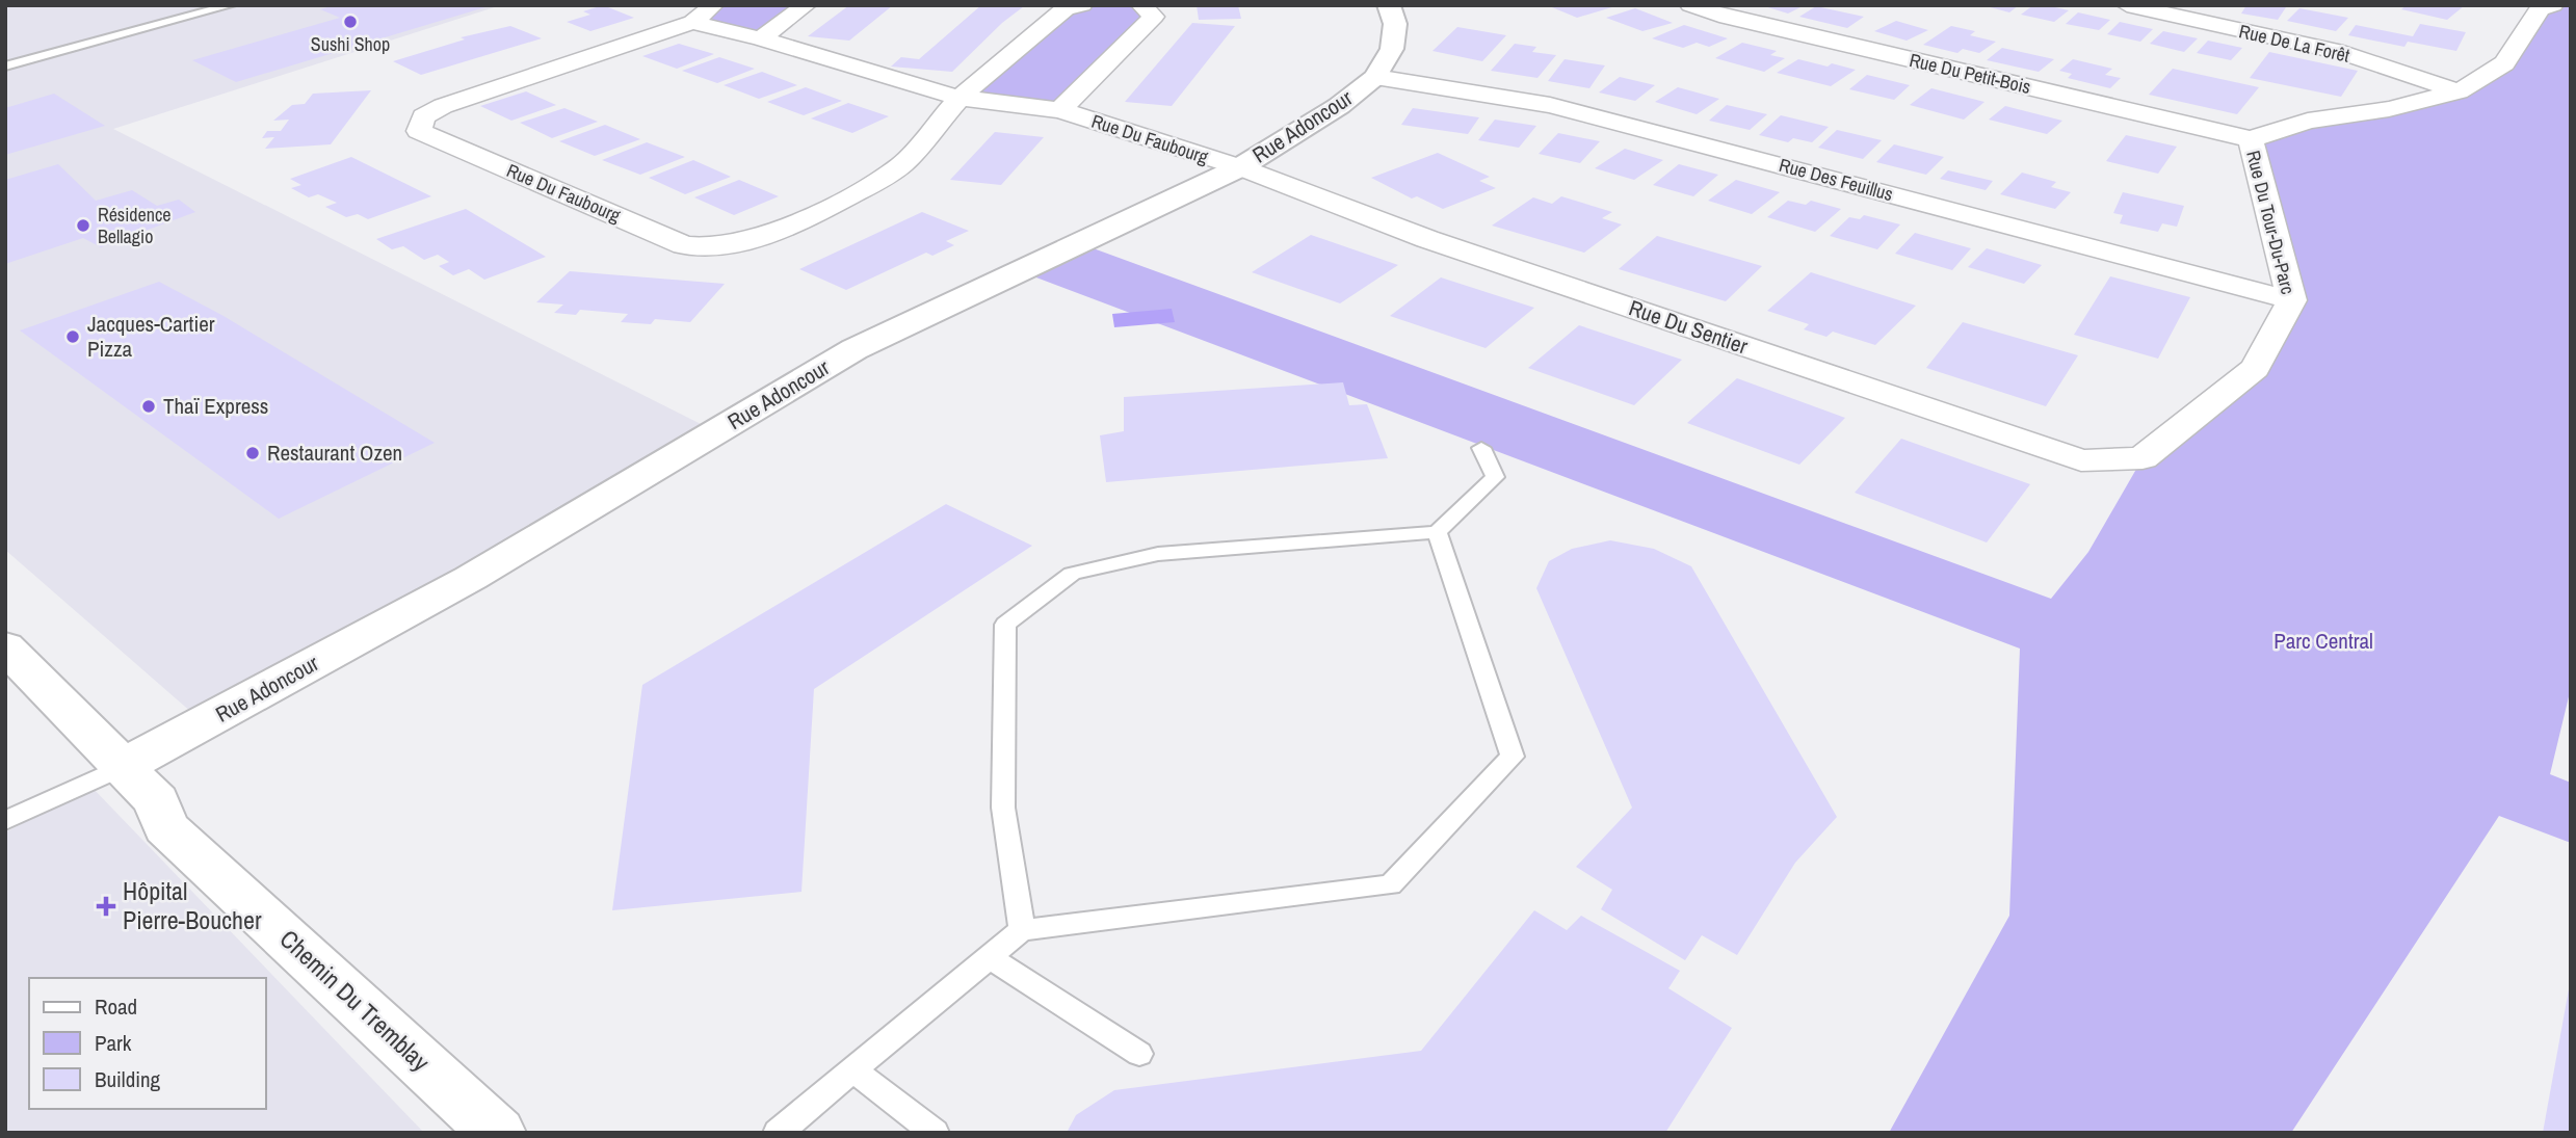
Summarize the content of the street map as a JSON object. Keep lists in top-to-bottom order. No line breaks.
{"streets":{"street":["Rue De La Forêt","Rue Du Petit-Bois","Rue Adoncour","Rue Du Faubourg","Rue Des Feuillus","Rue Du Tour-Du-Parc","Rue Du Sentier","Chemin Du Tremblay"]},"crossings":[["Rue De La Forêt","Rue Du Tour-Du-Parc"],["Rue Du Petit-Bois","Rue Du Tour-Du-Parc"],["Rue Adoncour","Rue Du Faubourg"],["Rue Adoncour","Rue Des Feuillus"],["Rue Adoncour","Rue Du Sentier"],["Rue Adoncour","Chemin Du Tremblay"],["Rue Du Faubourg","Rue Du Sentier"],["Rue Des Feuillus","Rue Du Tour-Du-Parc"],["Rue Du Tour-Du-Parc","Rue Du Sentier"]],"parks":["Parc Central"],"places":{"other":["Sushi Shop","Résidence Bellagio","Jacques-Cartier Pizza","Thaï Express","Restaurant Ozen"],"health":["Hôpital Pierre-Boucher"]},"legend":["Road","Park","Building"]}
